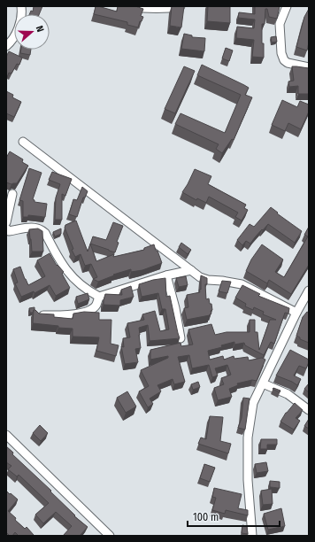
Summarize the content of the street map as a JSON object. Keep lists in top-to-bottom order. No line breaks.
{"scale_bar":"100 m","north":"right"}
